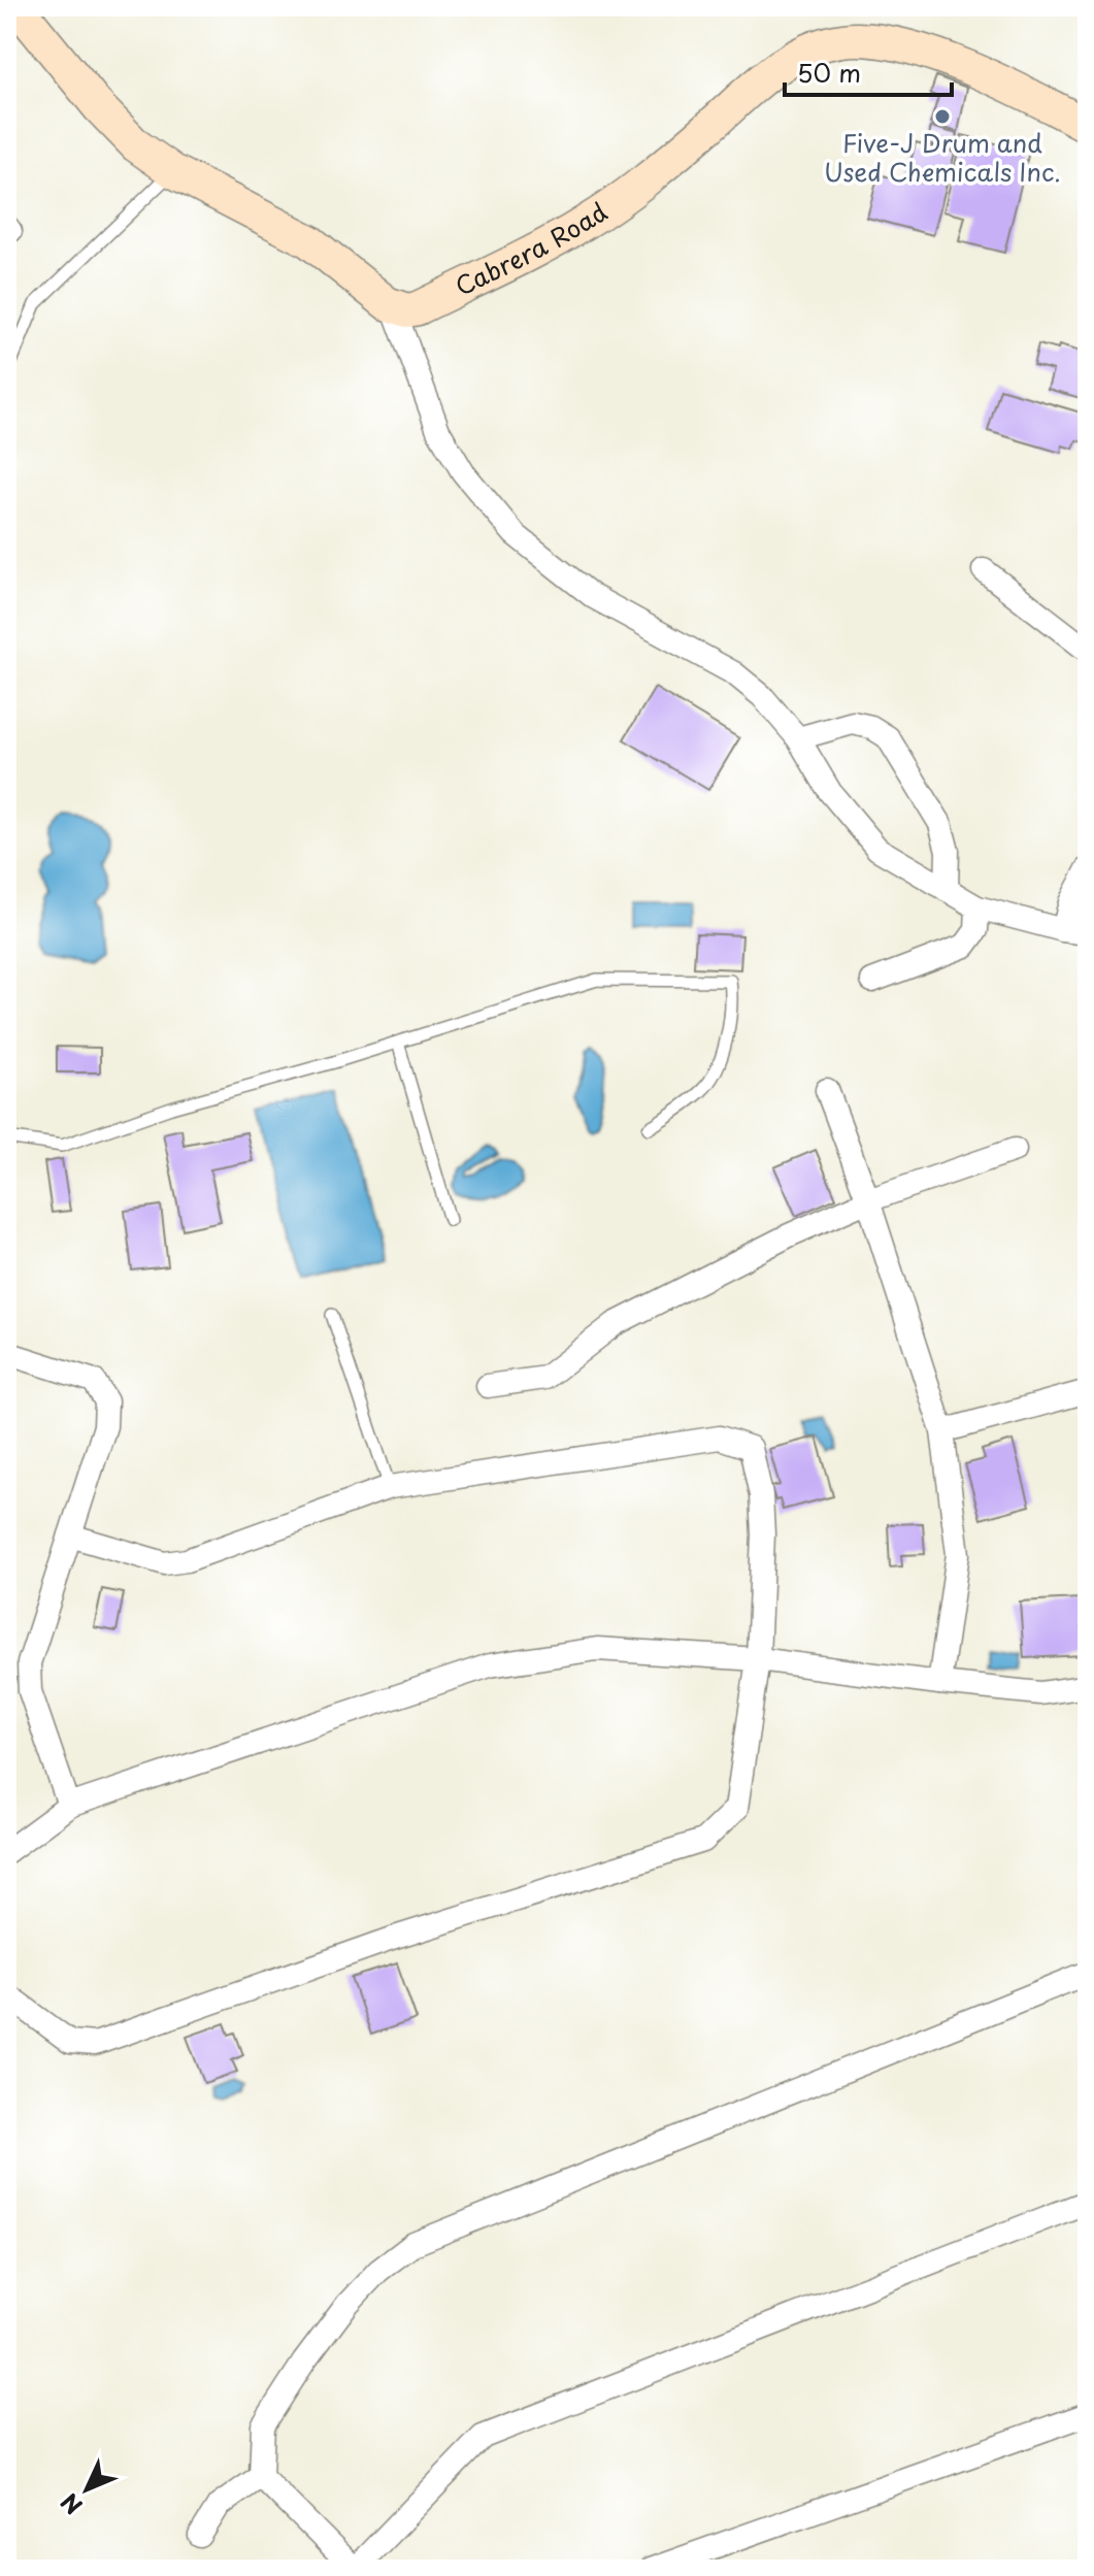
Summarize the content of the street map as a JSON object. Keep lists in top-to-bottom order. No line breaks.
{"streets":{"main road":["Cabrera Road"]},"places":["Five-J Drum and Used Chemicals Inc."],"scale_bar":"50 m","north":"bottom left"}
